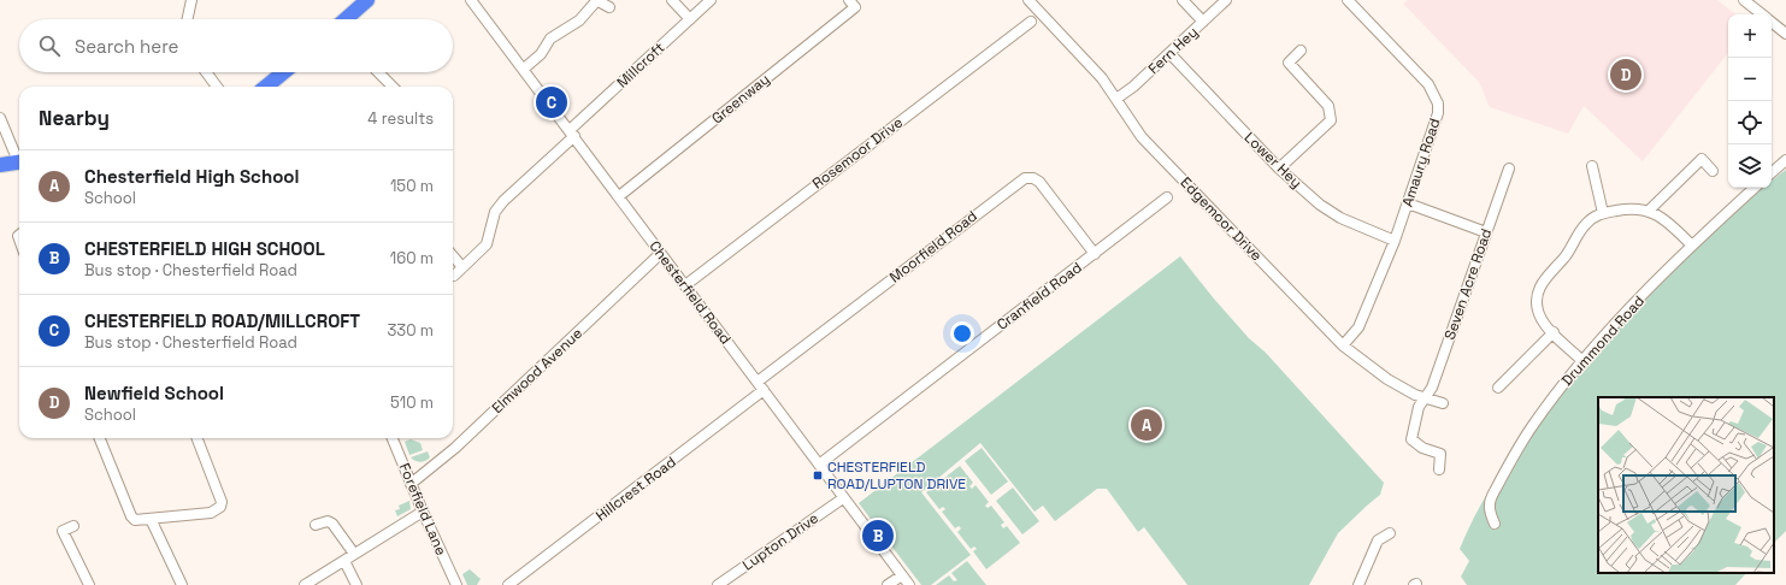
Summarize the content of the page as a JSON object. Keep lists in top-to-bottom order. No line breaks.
{"streets":{"street":["Fern Hey","Millcroft","Greenway","Rosemoor Drive","Lower Hey","Amaury Road","Edgemoor Drive","Moorfield Road","Seven Acre Road","Chesterfield Road","Cranfield Road","Drummond Road","Elmwood Avenue","Hillcrest Road","Forefield Lane","Lupton Drive"]},"crossings":[["Fern Hey","Lower Hey"],["Fern Hey","Edgemoor Drive"],["Millcroft","Chesterfield Road"],["Greenway","Chesterfield Road"],["Rosemoor Drive","Chesterfield Road"],["Lower Hey","Amaury Road"],["Amaury Road","Edgemoor Drive"],["Edgemoor Drive","Seven Acre Road"],["Moorfield Road","Chesterfield Road"],["Moorfield Road","Cranfield Road"],["Chesterfield Road","Cranfield Road"],["Chesterfield Road","Elmwood Avenue"],["Chesterfield Road","Hillcrest Road"],["Chesterfield Road","Lupton Drive"],["Elmwood Avenue","Forefield Lane"]],"places":{"transit":["CHESTERFIELD ROAD/LUPTON DRIVE"]},"page":{"map_buttons":["+","−"],"search":"Search here","pins":["D","C","A","B"],"heading":["Nearby","4 results"],"list":[{"mark":"A","name":"Chesterfield High School","note":"School","value":"150 m"},{"mark":"B","name":"CHESTERFIELD HIGH SCHOOL","note":"Bus stop · Chesterfield Road","value":"160 m"},{"mark":"C","name":"CHESTERFIELD ROAD/MILLCROFT","note":"Bus stop · Chesterfield Road","value":"330 m"},{"mark":"D","name":"Newfield School","note":"School","value":"510 m"}]}}
